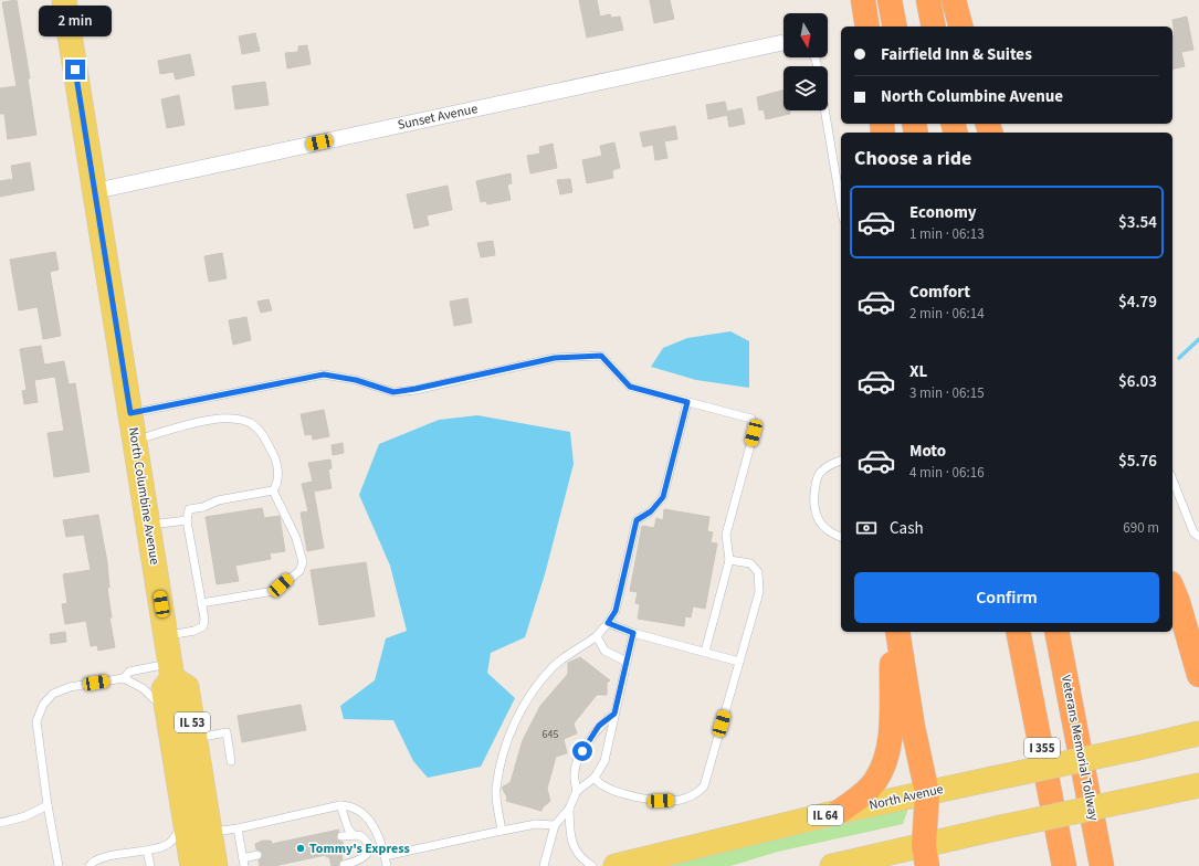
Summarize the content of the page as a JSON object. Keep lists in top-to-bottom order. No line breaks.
{"streets":{"highway":["I 355","Veterans Memorial Tollway"],"main road":["North Columbine Avenue","IL 53","North Avenue","IL 64"],"street":["Sunset Avenue"]},"crossings":[["Sunset Avenue","North Columbine Avenue"],["North Columbine Avenue","IL 53"]],"places":["Tommy's Express"],"house_numbers":["645"],"north":"bottom","page":{"bubble":"2 min","banner":["Fairfield Inn & Suites","North Columbine Avenue"],"heading":"Choose a ride","list":[{"name":"Economy","note":"1 min · 06:13","value":"$3.54"},{"name":"Comfort","note":"2 min · 06:14","value":"$4.79"},{"name":"XL","note":"3 min · 06:15","value":"$6.03"},{"name":"Moto","note":"4 min · 06:16","value":"$5.76"}],"pay":["Cash","690 m"],"buttons":"Confirm"}}
